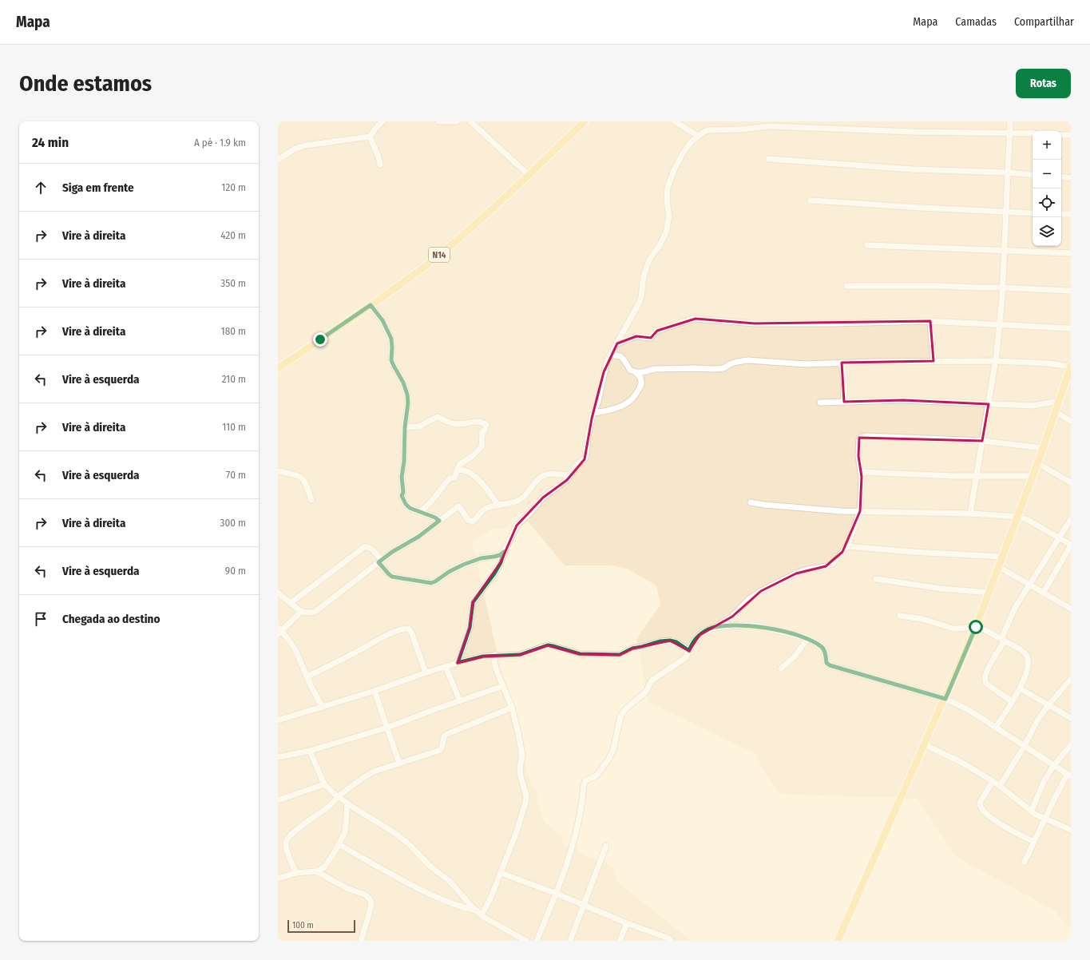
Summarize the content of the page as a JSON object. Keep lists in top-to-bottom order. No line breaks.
{"streets":{"main road":["N14"]},"scale_bar":"100 m","page":{"header":"Mapa","nav":["Mapa","Camadas","Compartilhar"],"buttons":"Rotas","title":"Onde estamos","heading":["24 min","A pé · 1.9 km"],"map_buttons":["+","−"],"list":[["Siga em frente","120 m"],["Vire à direita","420 m"],["Vire à direita","350 m"],["Vire à direita","180 m"],["Vire à esquerda","210 m"],["Vire à direita","110 m"],["Vire à esquerda","70 m"],["Vire à direita","300 m"],["Vire à esquerda","90 m"],"Chegada ao destino"],"scale":"100 m"}}
